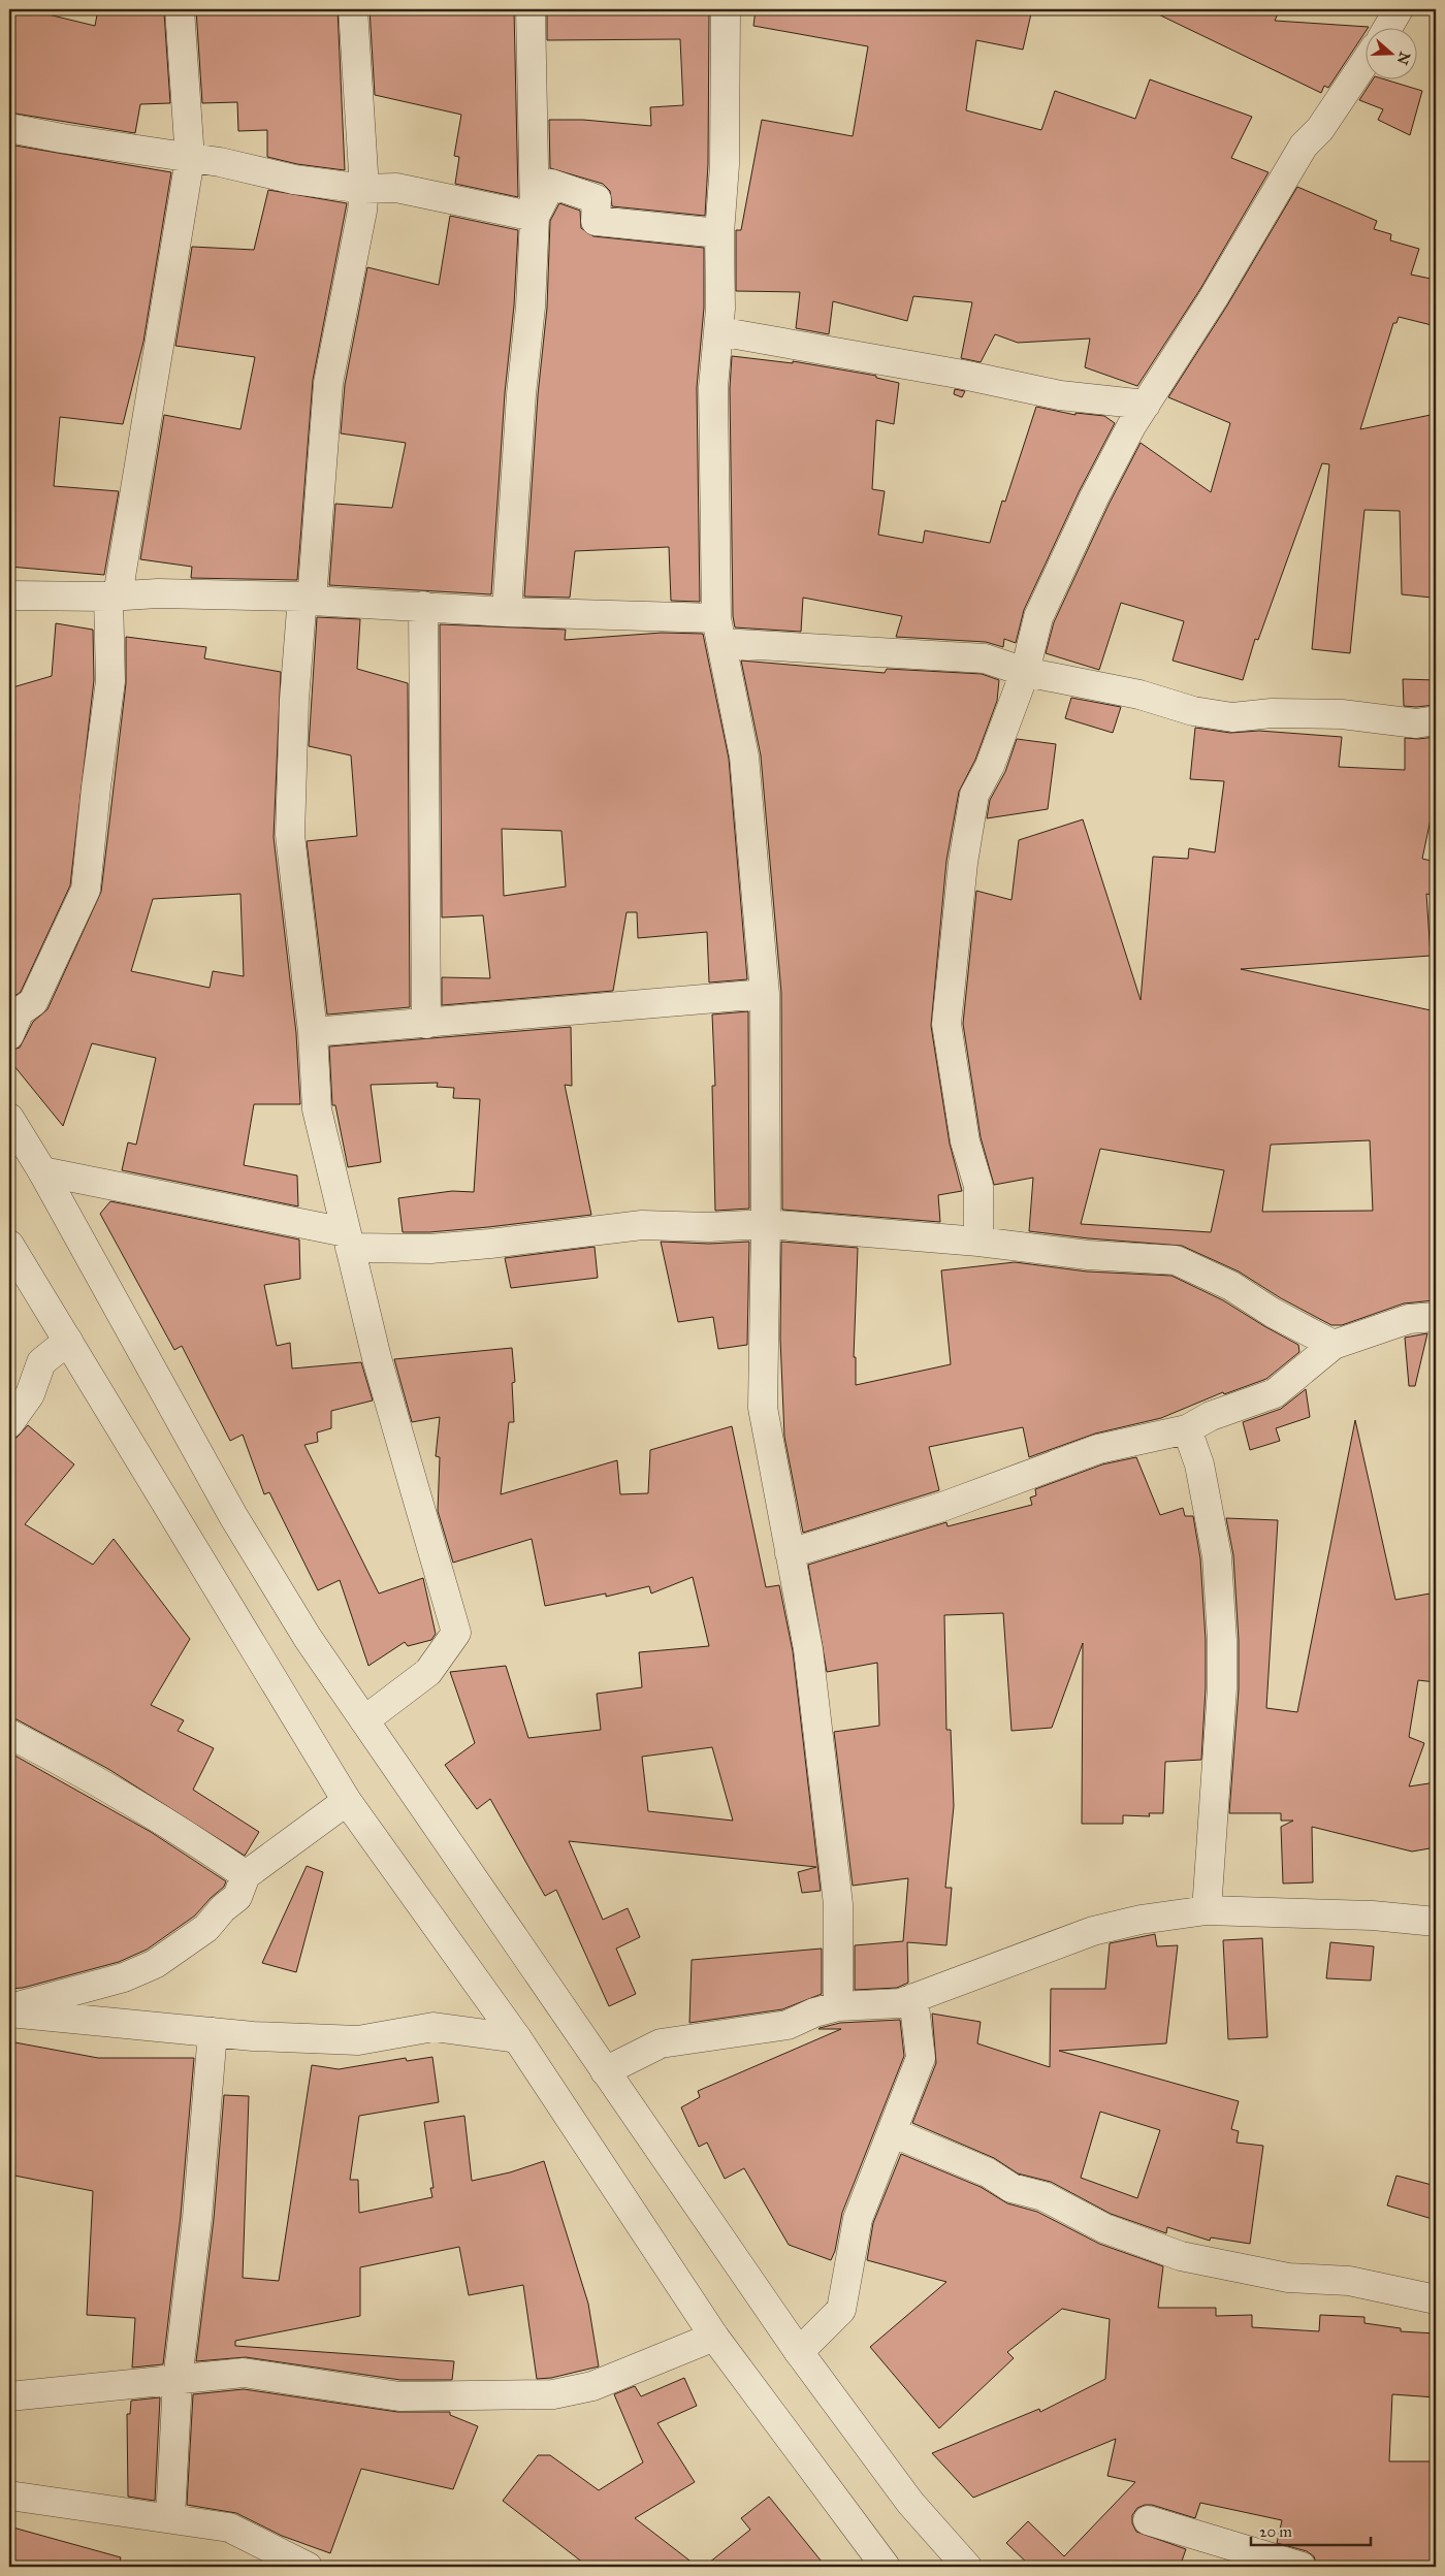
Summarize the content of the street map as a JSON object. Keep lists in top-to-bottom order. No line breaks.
{"scale_bar":"20 m","north":"right"}
